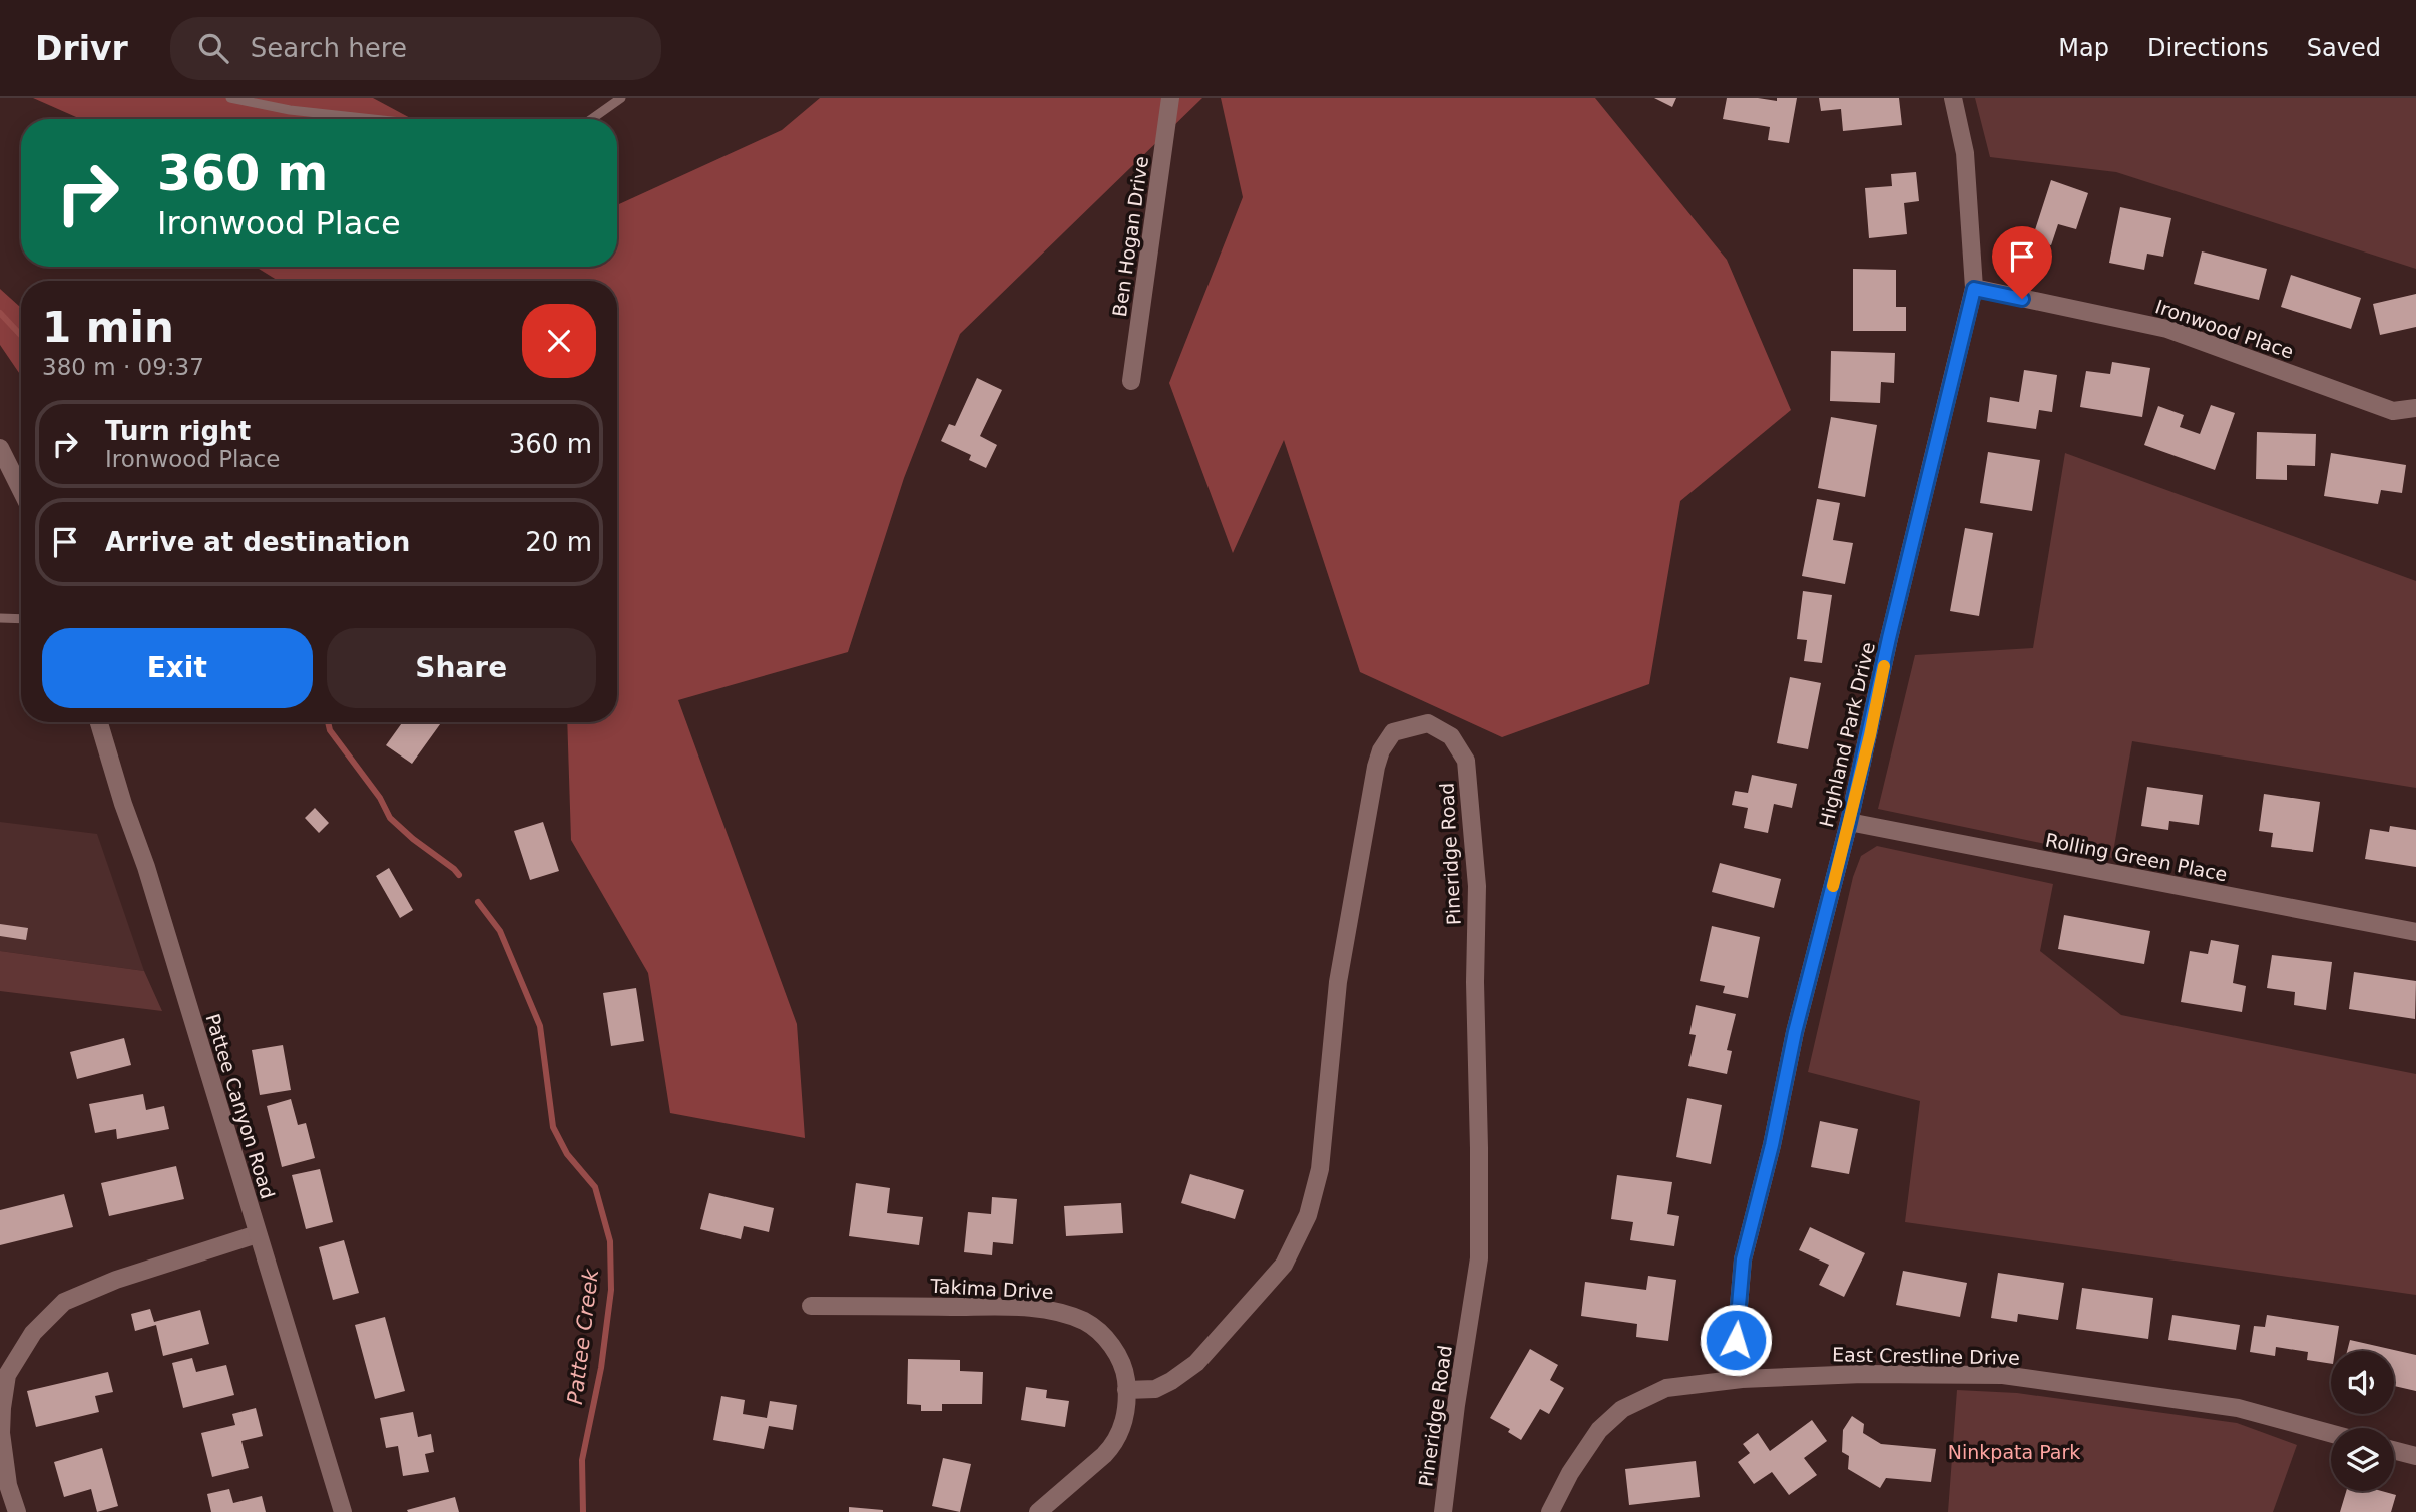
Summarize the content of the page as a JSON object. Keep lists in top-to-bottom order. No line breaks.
{"streets":{"street":["Ben Hogan Drive","Ironwood Place","Highland Park Drive","Pineridge Road","Rolling Green Place","Pattee Canyon Road","Takima Drive","East Crestline Drive"]},"crossings":[["Ironwood Place","Highland Park Drive"],["Highland Park Drive","Rolling Green Place"],["Highland Park Drive","East Crestline Drive"],["Pineridge Road","Takima Drive"]],"water":["Pattee Creek"],"parks":["Ninkpata Park"],"page":{"header":"Drivr","search":"Search here","nav":["Map","Directions","Saved"],"turn":["360 m","Ironwood Place"],"heading":["1 min","380 m · 09:37"],"list":[{"name":"Turn right","note":"Ironwood Place","value":"360 m"},{"name":"Arrive at destination","value":"20 m"}],"buttons":["Exit","Share"]}}
